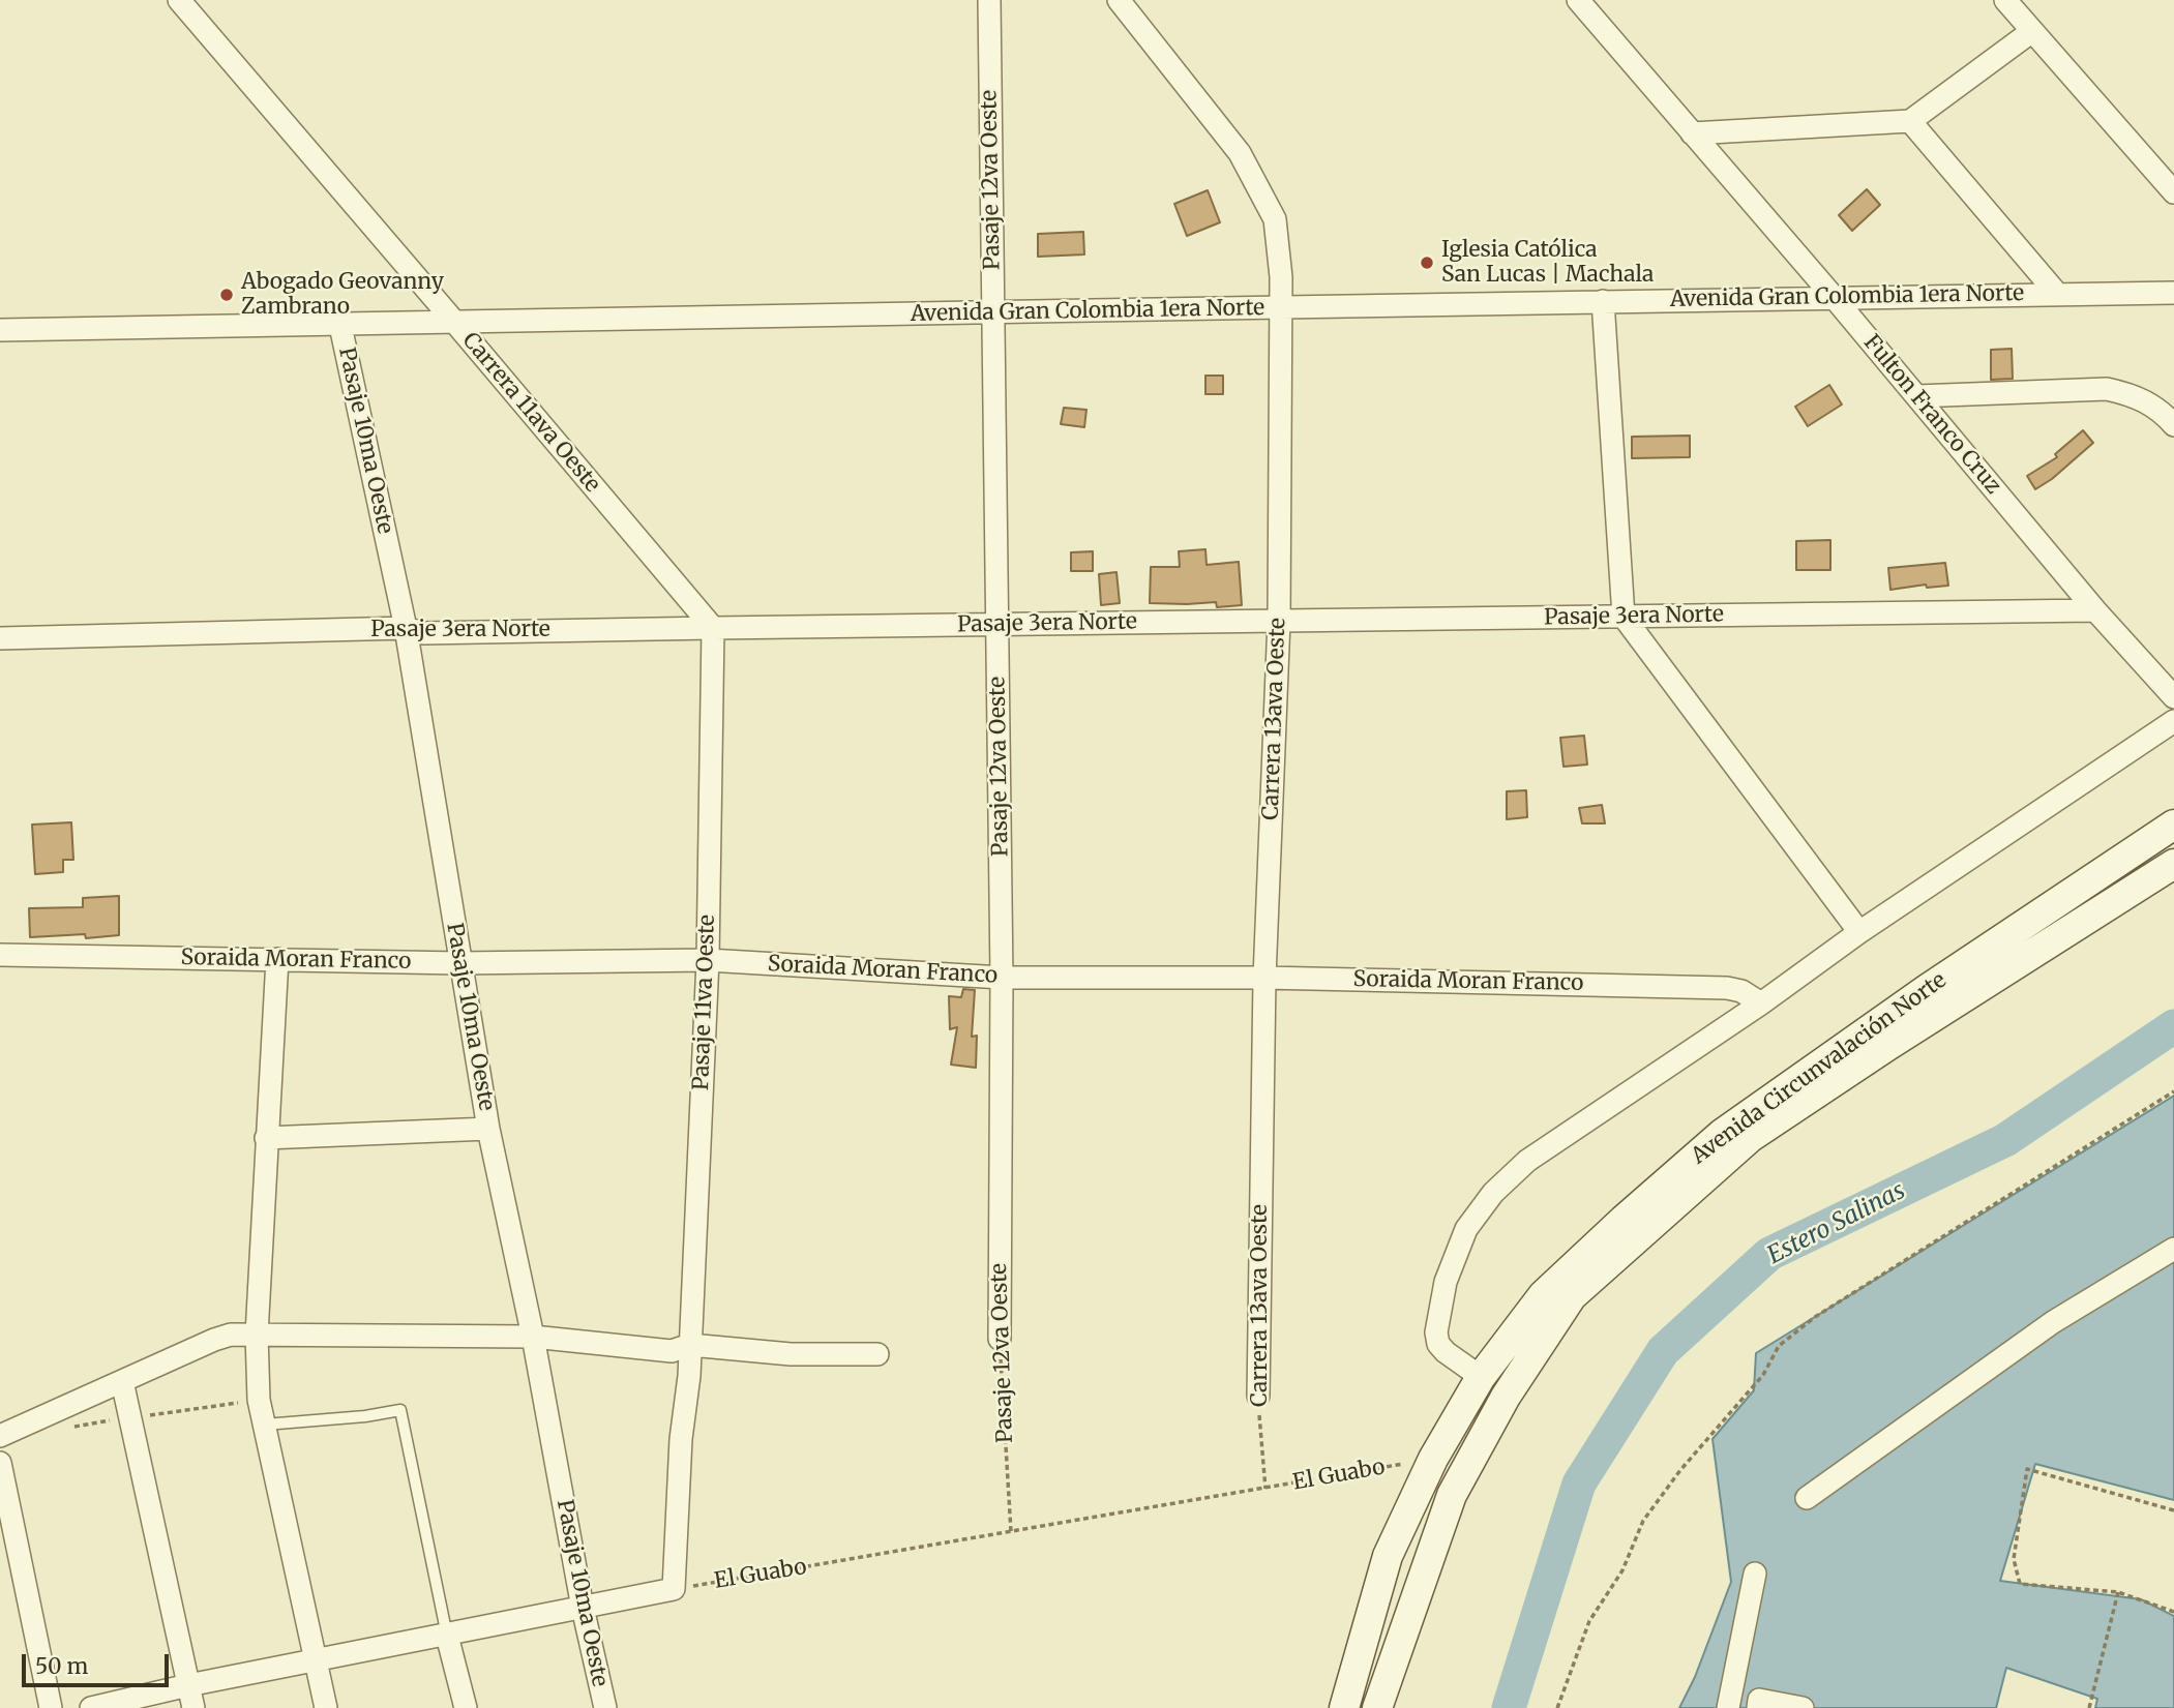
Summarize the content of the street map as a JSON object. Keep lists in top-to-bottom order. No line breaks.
{"streets":{"main road":["Avenida Circunvalación Norte"],"street":["Pasaje 12va Oeste","Avenida Gran Colombia 1era Norte","Carrera 11ava Oeste","Fulton Franco Cruz","Pasaje 10ma Oeste","Pasaje 3era Norte","Carrera 13ava Oeste","Soraida Moran Franco","Pasaje 11va Oeste"],"path":["El Guabo"]},"crossings":[["Pasaje 12va Oeste","Avenida Gran Colombia 1era Norte"],["Pasaje 12va Oeste","Pasaje 3era Norte"],["Pasaje 12va Oeste","Soraida Moran Franco"],["Pasaje 12va Oeste","El Guabo"],["Avenida Gran Colombia 1era Norte","Carrera 11ava Oeste"],["Avenida Gran Colombia 1era Norte","Fulton Franco Cruz"],["Avenida Gran Colombia 1era Norte","Pasaje 10ma Oeste"],["Avenida Gran Colombia 1era Norte","Carrera 13ava Oeste"],["Carrera 11ava Oeste","Pasaje 3era Norte"],["Carrera 11ava Oeste","Pasaje 11va Oeste"],["Fulton Franco Cruz","Pasaje 3era Norte"],["Pasaje 10ma Oeste","Pasaje 3era Norte"],["Pasaje 10ma Oeste","Soraida Moran Franco"],["Pasaje 3era Norte","Carrera 13ava Oeste"],["Pasaje 3era Norte","Pasaje 11va Oeste"],["Carrera 13ava Oeste","Soraida Moran Franco"],["Carrera 13ava Oeste","El Guabo"],["Soraida Moran Franco","Pasaje 11va Oeste"],["Pasaje 11va Oeste","El Guabo"],["Avenida Circunvalación Norte","El Guabo"]],"water":["Estero Salinas"],"places":["Iglesia Católica San Lucas | Machala","Abogado Geovanny Zambrano"],"scale_bar":"50 m"}
